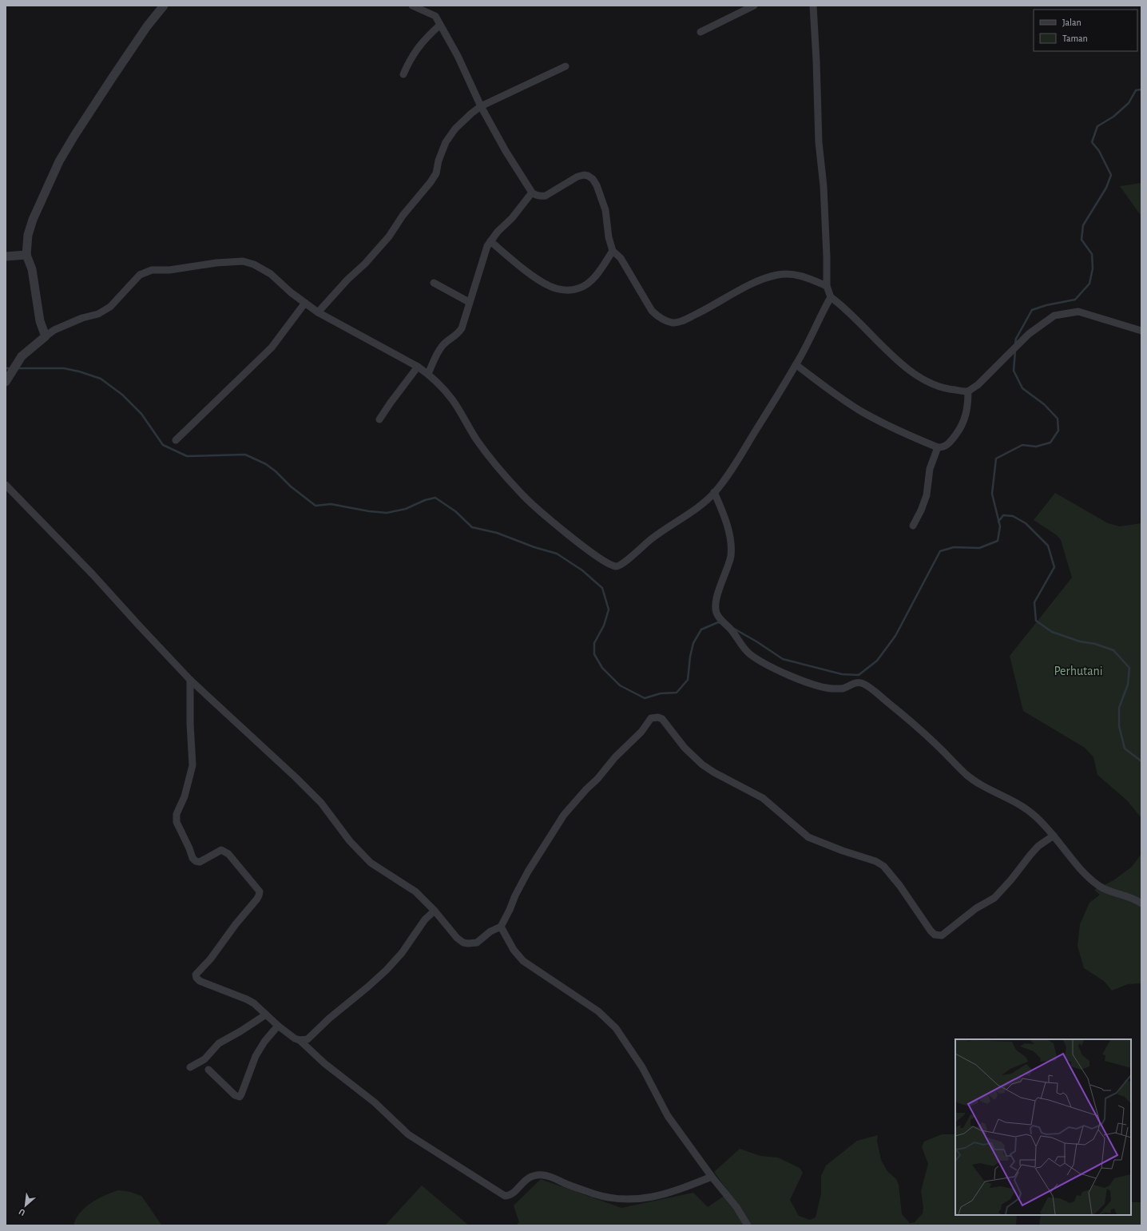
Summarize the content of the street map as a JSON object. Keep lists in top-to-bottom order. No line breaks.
{"parks":["Perhutani"],"legend":["Jalan","Taman"],"north":"bottom left"}
